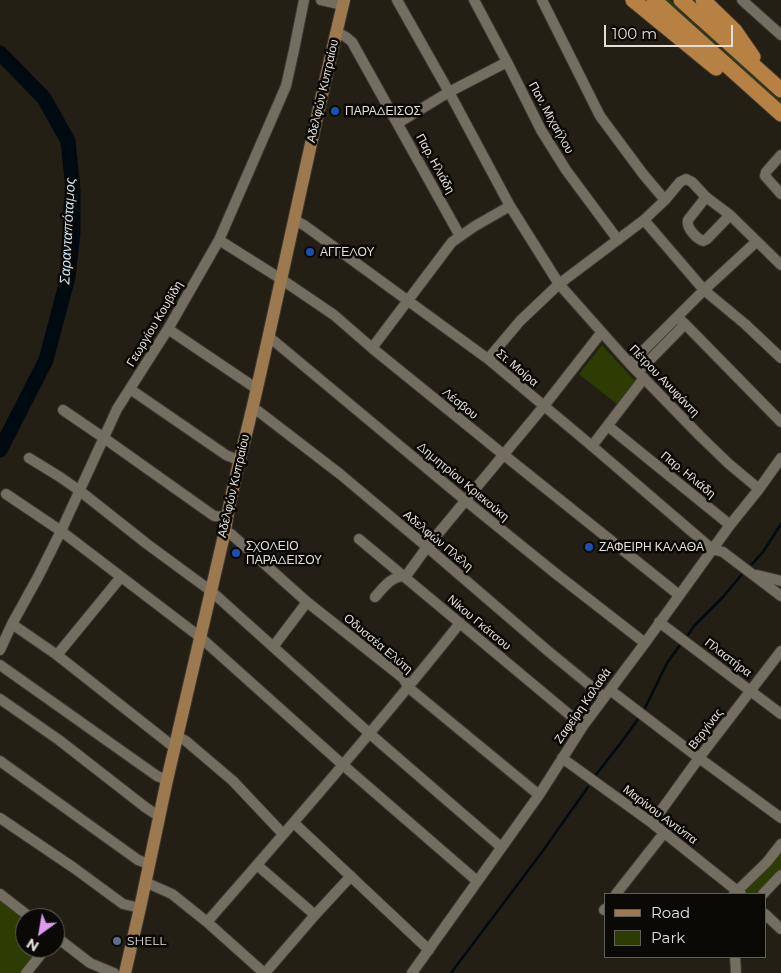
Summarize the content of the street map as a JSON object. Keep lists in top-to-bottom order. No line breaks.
{"streets":{"main road":["Αδελφών Κυπραίου"],"street":["Παν. Μιχαήλου","Παρ. Ηλιάδη","Γεωργίου Κουβίδη","Στ. Μοίρα","Πέτρου Ανυφάντη","Λέσβου","Δημητρίου Κριεκούκη","Αδελφών Πλέλη","Νίκου Γκάτσου","Οδυσσέα Ελύτη","Πλαστήρα","Ζαφείρη Καλαθά","Βεργίνας","Μαρίνου Αντύπα"]},"crossings":[["Αδελφών Κυπραίου","Παρ. Ηλιάδη"],["Αδελφών Κυπραίου","Στ. Μοίρα"],["Αδελφών Κυπραίου","Λέσβου"],["Αδελφών Κυπραίου","Δημητρίου Κριεκούκη"],["Αδελφών Κυπραίου","Αδελφών Πλέλη"],["Αδελφών Κυπραίου","Οδυσσέα Ελύτη"],["Παρ. Ηλιάδη","Ζαφείρη Καλαθά"],["Γεωργίου Κουβίδη","Λέσβου"],["Στ. Μοίρα","Ζαφείρη Καλαθά"],["Πέτρου Ανυφάντη","Ζαφείρη Καλαθά"],["Λέσβου","Ζαφείρη Καλαθά"],["Δημητρίου Κριεκούκη","Ζαφείρη Καλαθά"],["Αδελφών Πλέλη","Ζαφείρη Καλαθά"],["Αδελφών Πλέλη","Βεργίνας"],["Νίκου Γκάτσου","Ζαφείρη Καλαθά"],["Οδυσσέα Ελύτη","Ζαφείρη Καλαθά"],["Πλαστήρα","Ζαφείρη Καλαθά"],["Πλαστήρα","Βεργίνας"],["Ζαφείρη Καλαθά","Μαρίνου Αντύπα"],["Βεργίνας","Μαρίνου Αντύπα"]],"water":["Σαρανταπόταμος"],"places":["ΠΑΡΑΔΕΙΣΟΣ","ΑΓΓΕΛΟΥ","ΖΑΦΕΙΡΗ ΚΑΛΑΘΑ","ΣΧΟΛΕΙΟ ΠΑΡΑΔΕΙΣΟΥ","SHELL"],"legend":["Road","Park"],"scale_bar":"100 m","north":"bottom left"}
